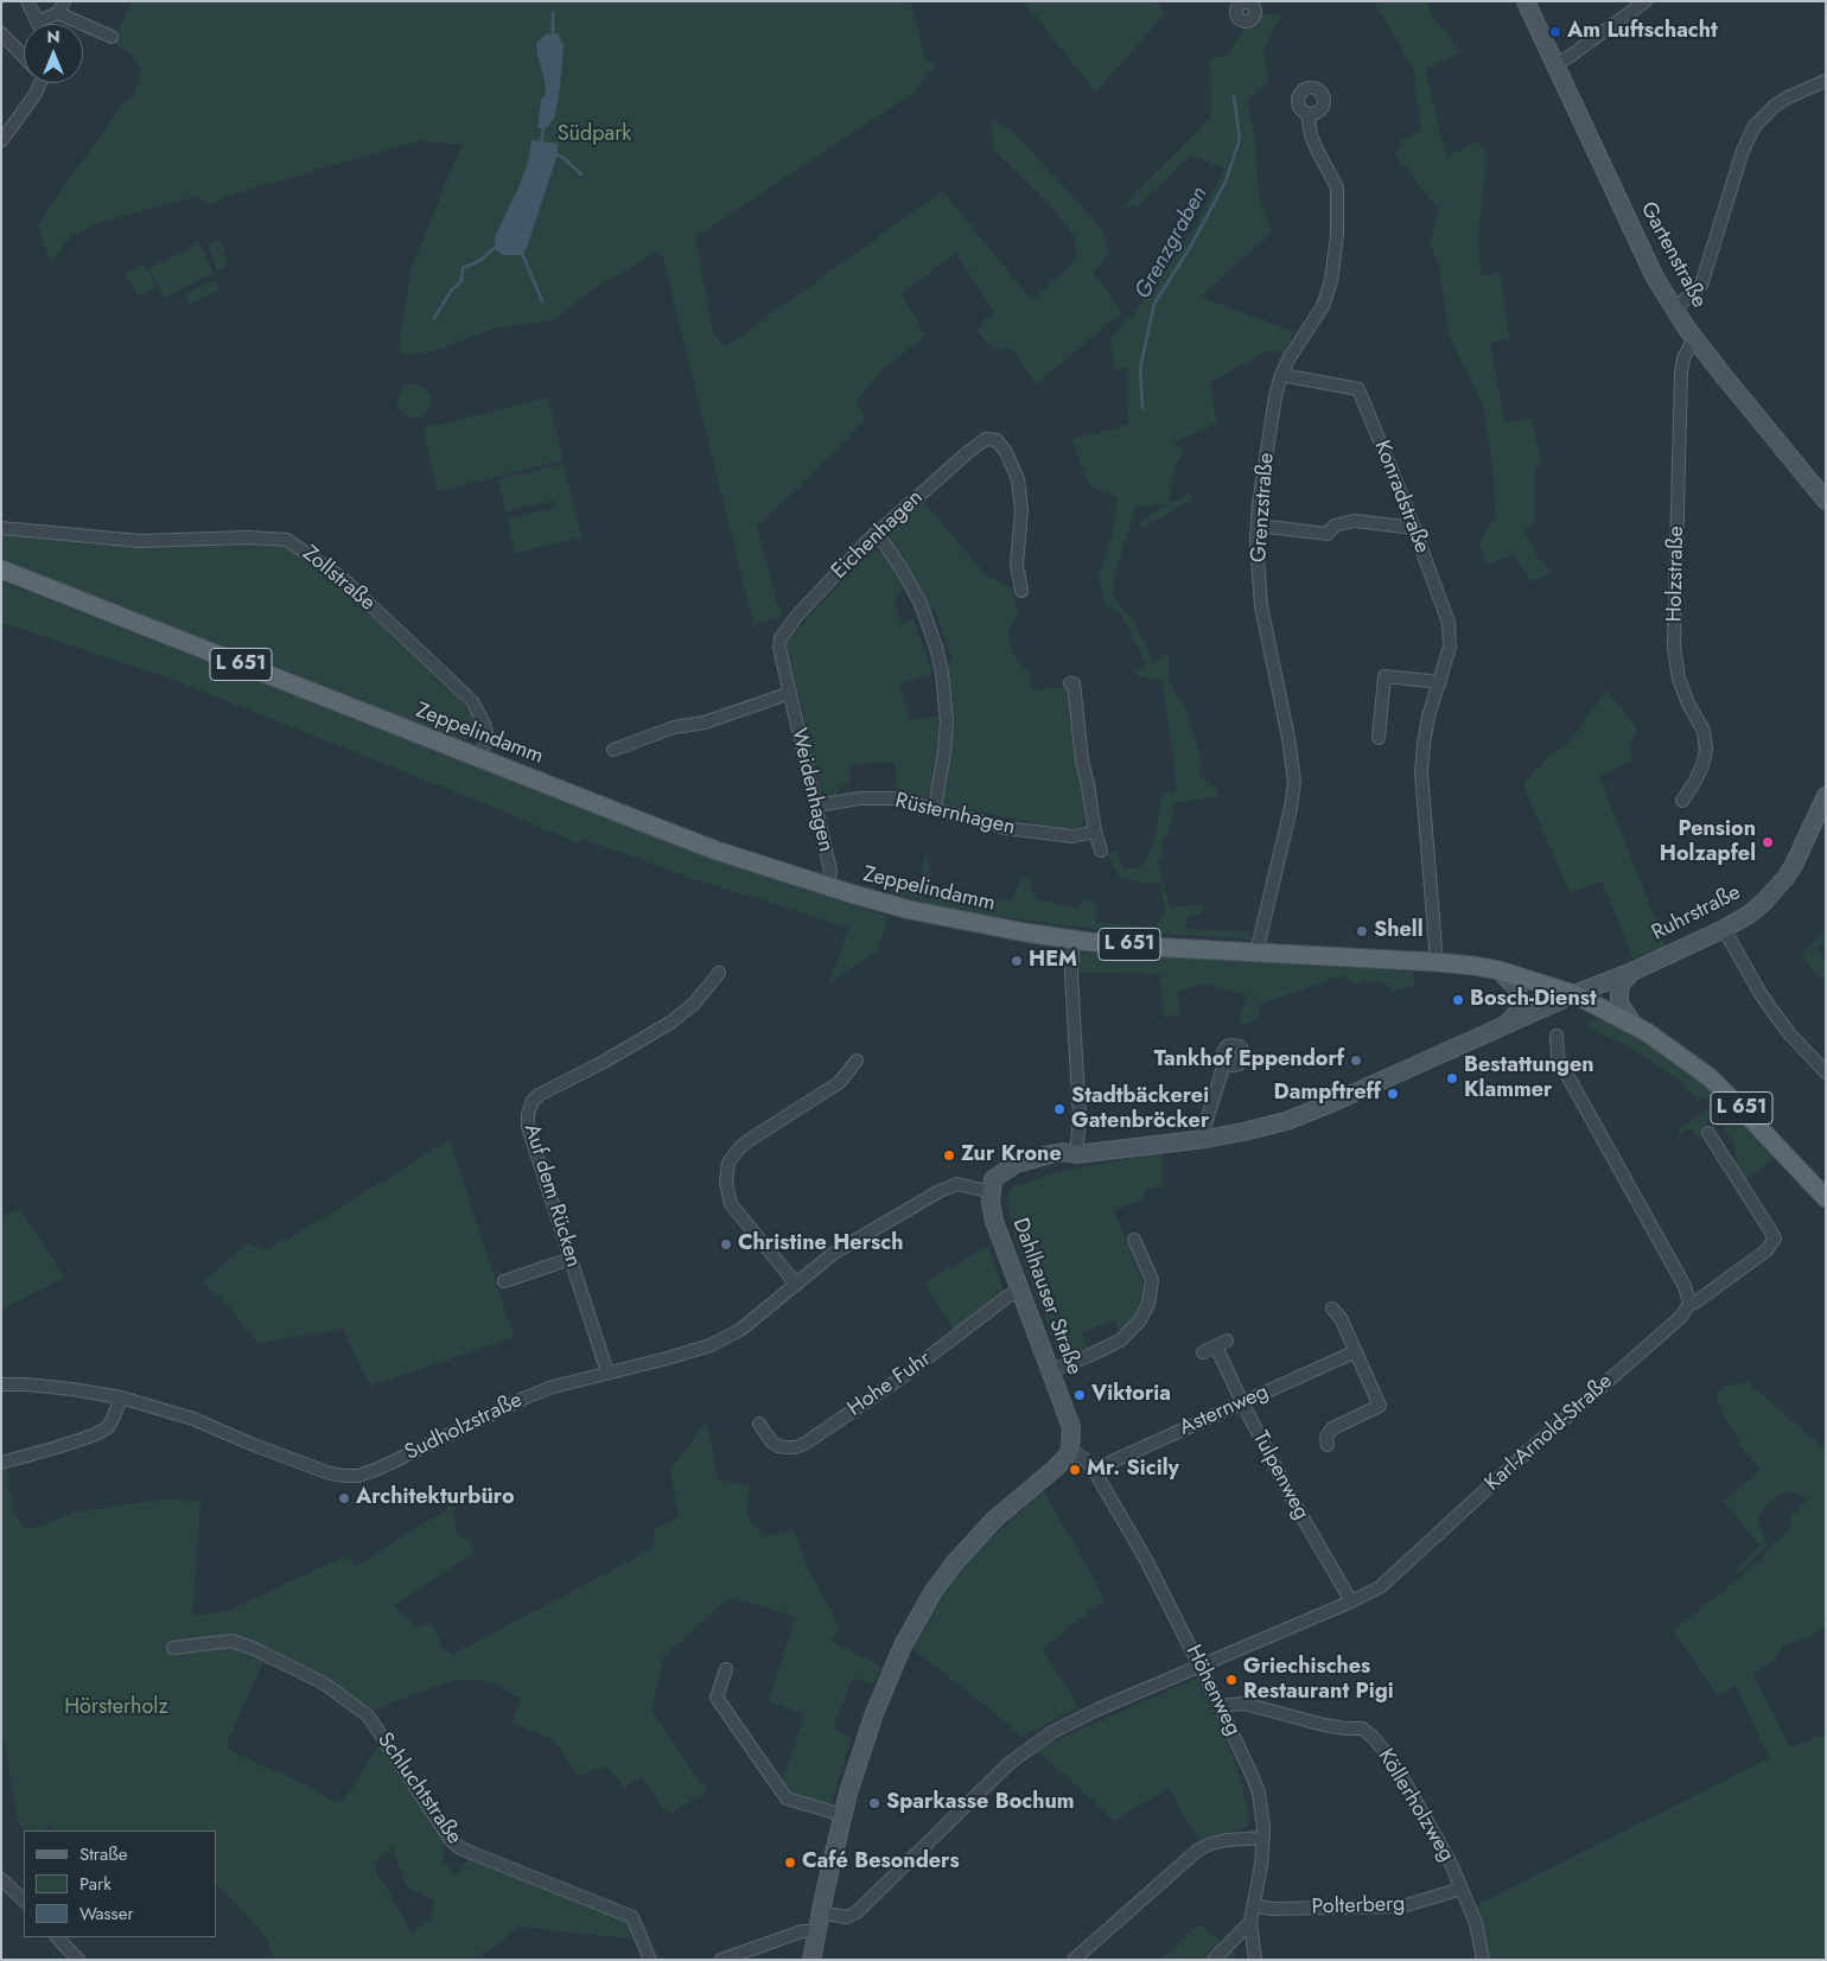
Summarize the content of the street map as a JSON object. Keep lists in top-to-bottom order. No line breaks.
{"streets":{"main road":["L 651","Zeppelindamm"],"street":["Gartenstraße","Konradstraße","Grenzstraße","Eichenhagen","Holzstraße","Zollstraße","Weidenhagen","Rüsternhagen","Ruhrstraße","Auf dem Rücken","Dahlhauser Straße","Hohe Fuhr","Asternweg","Sudholzstraße","Karl-Arnold-Straße","Tulpenweg","Höhenweg","Schluchtstraße","Köllerholzweg","Polterberg"]},"crossings":[["Gartenstraße","Holzstraße"],["Konradstraße","Grenzstraße"],["Konradstraße","Zeppelindamm"],["Grenzstraße","Zeppelindamm"],["Eichenhagen","Weidenhagen"],["Zollstraße","Zeppelindamm"],["Zeppelindamm","Weidenhagen"],["Zeppelindamm","Ruhrstraße"],["Weidenhagen","Rüsternhagen"],["Ruhrstraße","Dahlhauser Straße"],["Ruhrstraße","Sudholzstraße"],["Auf dem Rücken","Sudholzstraße"],["Dahlhauser Straße","Hohe Fuhr"],["Dahlhauser Straße","Sudholzstraße"],["Dahlhauser Straße","Höhenweg"],["Asternweg","Tulpenweg"],["Asternweg","Höhenweg"],["Karl-Arnold-Straße","Tulpenweg"],["Karl-Arnold-Straße","Höhenweg"],["Höhenweg","Köllerholzweg"],["Höhenweg","Polterberg"],["Köllerholzweg","Polterberg"]],"water":["Grenzgraben"],"parks":["Südpark","Hörsterholz"],"places":["Am Luftschacht","Pension Holzapfel","Shell","HEM","Bosch-Dienst","Tankhof Eppendorf","Bestattungen Klammer","Dampftreff","Stadtbäckerei Gatenbröcker","Zur Krone","Christine Hersch","Viktoria","Mr. Sicily","Architekturbüro","Griechisches Restaurant Pigi","Sparkasse Bochum","Café Besonders"],"legend":["Straße","Park","Wasser"],"north":"top"}
